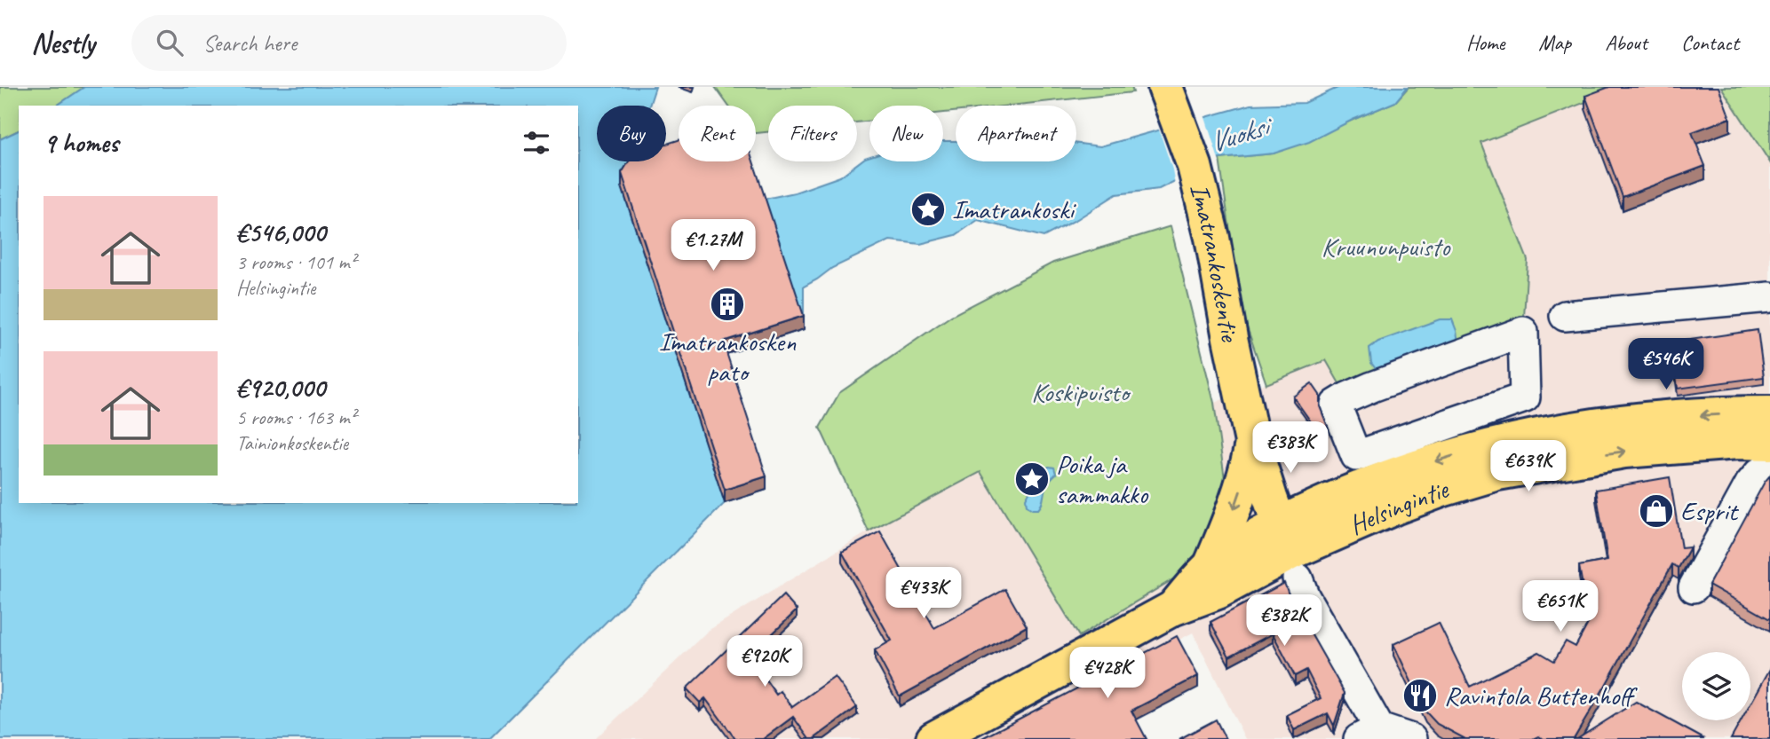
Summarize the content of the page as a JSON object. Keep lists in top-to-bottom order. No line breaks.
{"streets":{"main road":["Imatrankoskentie","Helsingintie"]},"crossings":[["Imatrankoskentie","Helsingintie"]],"water":["Vuoksi"],"parks":["Kruununpuisto","Koskipuisto"],"places":{"place":["Imatrankoski","Poika ja sammakko"],"building":["Imatrankosken pato"],"shop":["Esprit"],"restaurant":["Ravintola Buttenhoff"]},"page":{"header":"Nestly","search":"Search here","nav":["Home","Map","About","Contact"],"chip":["Buy","Rent","Filters","New","Apartment"],"heading":"9 homes","list":[{"name":"€546,000","note":"3 rooms · 101 m² · Helsingintie"},{"name":"€920,000","note":"5 rooms · 163 m² · Tainionkoskentie"}],"price":["€1.27M","€546K","€383K","€639K","€433K","€651K","€382K","€920K","€428K"]}}
